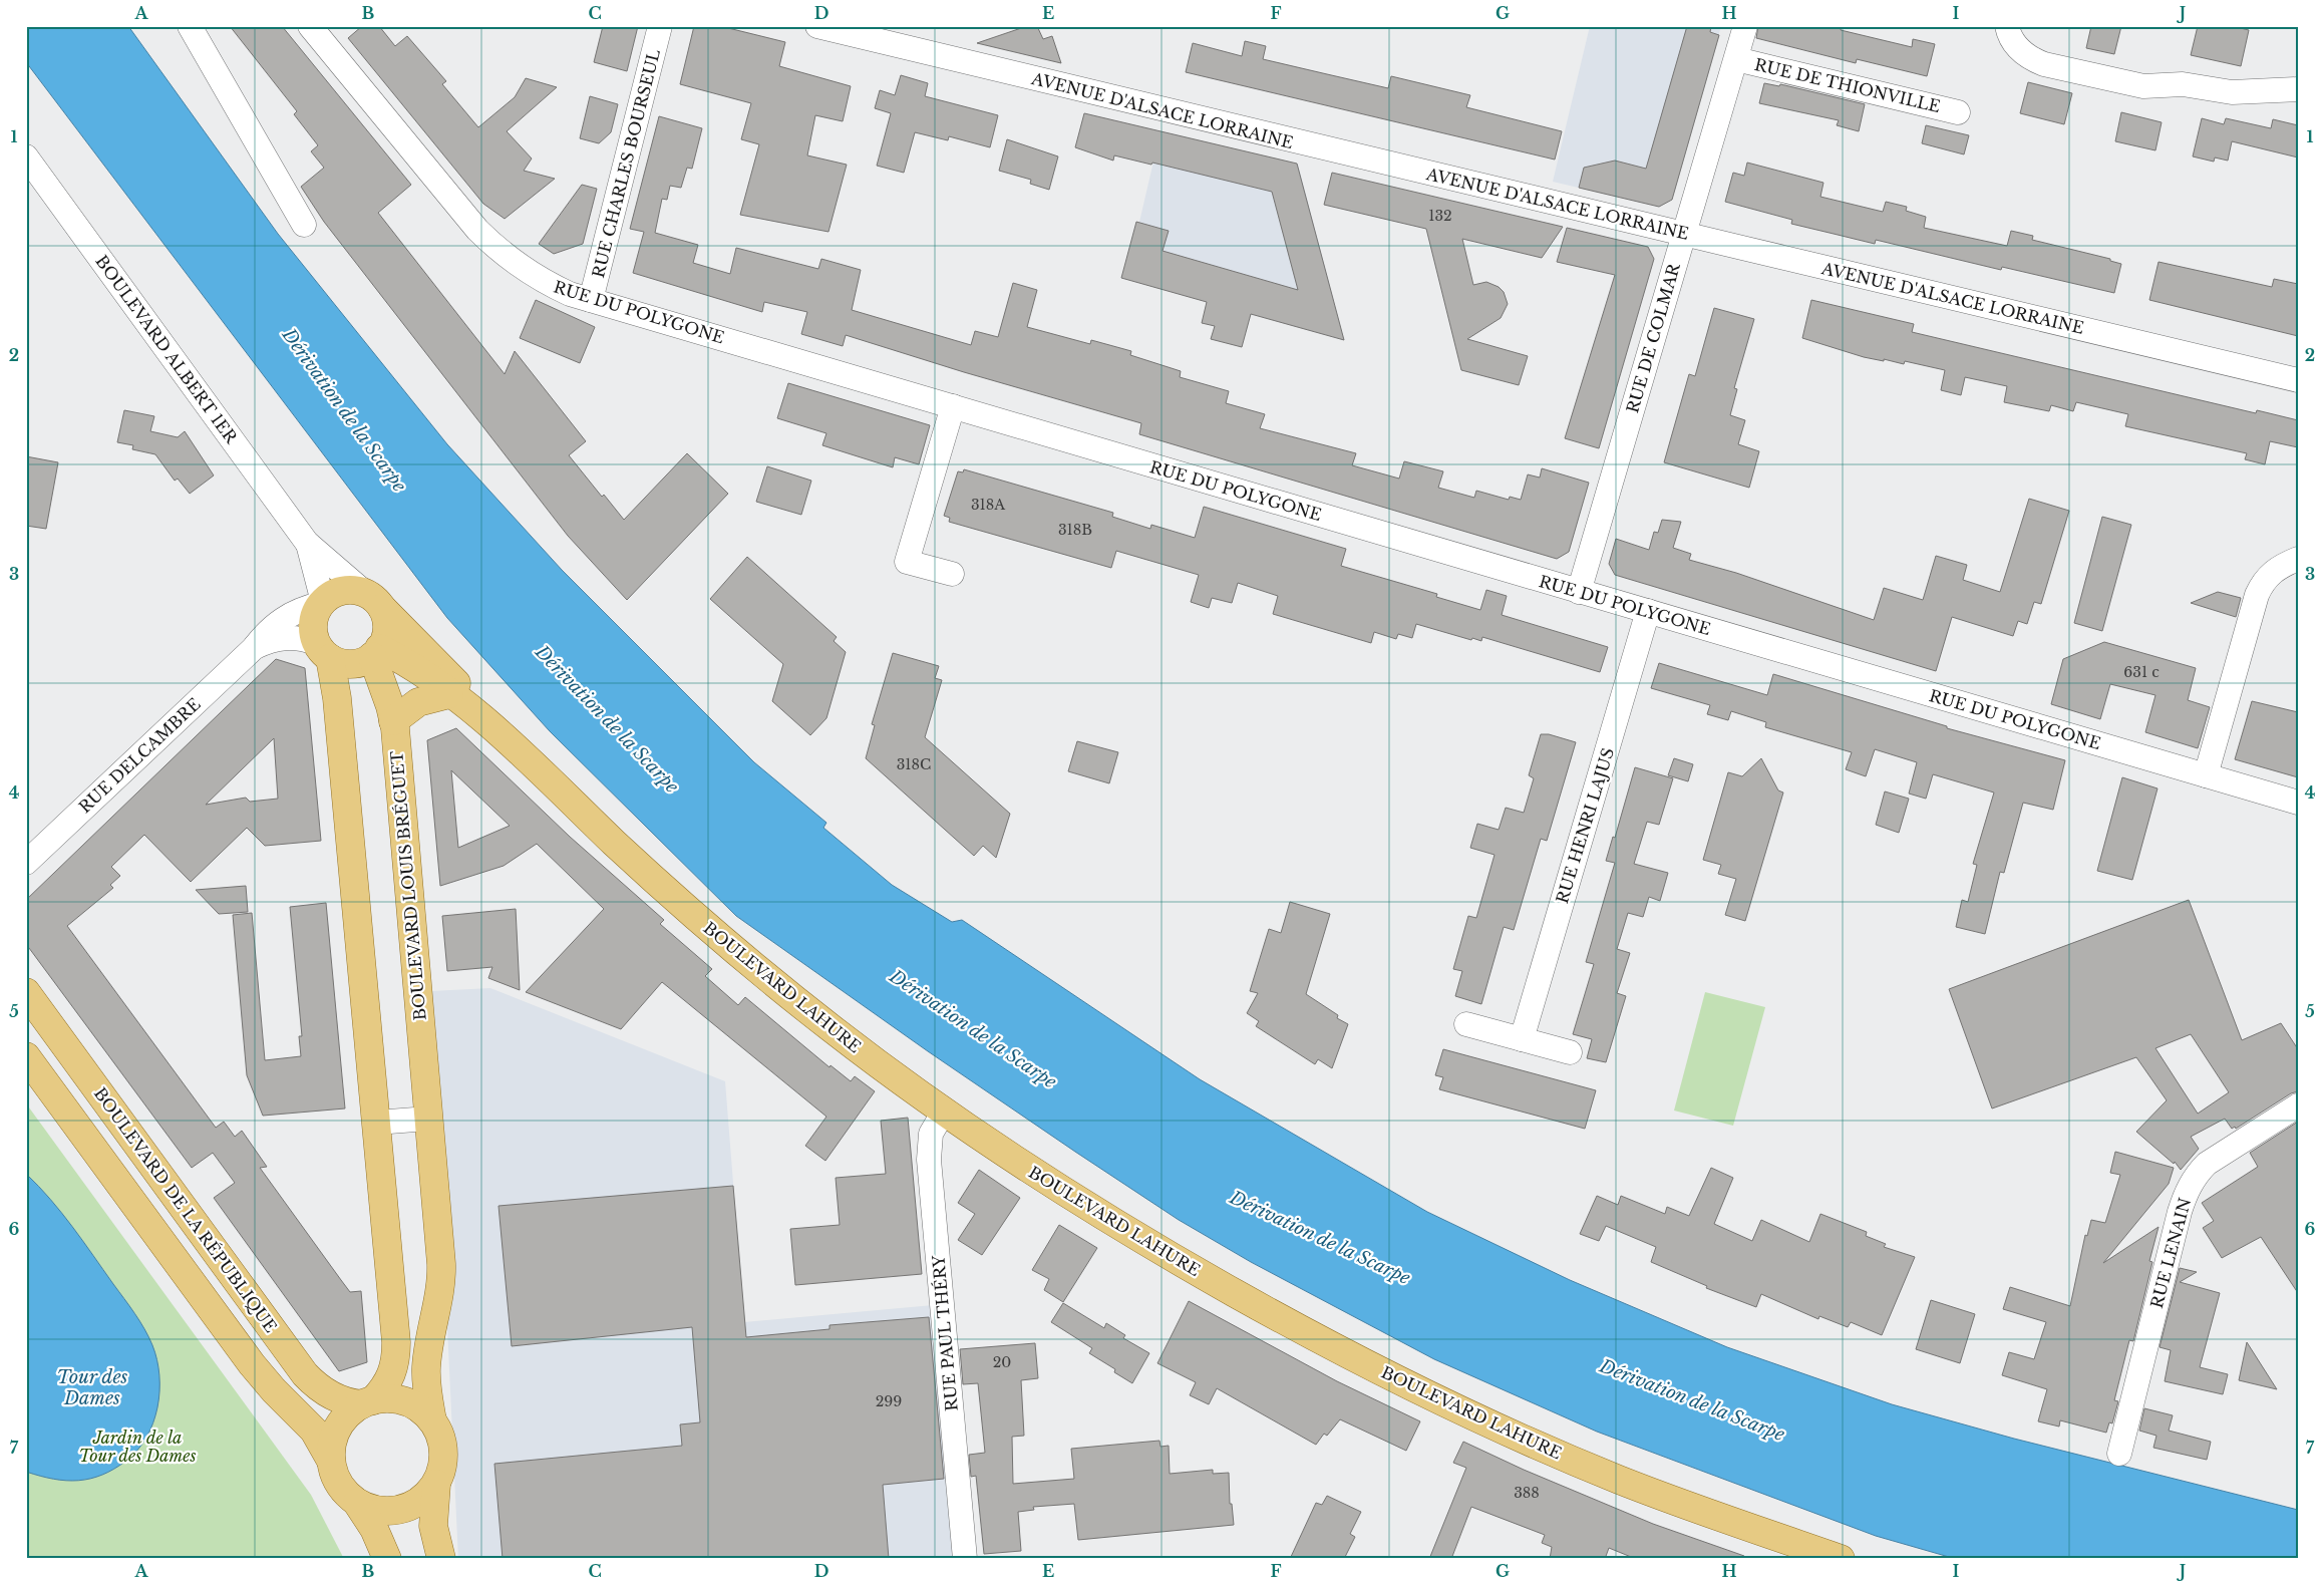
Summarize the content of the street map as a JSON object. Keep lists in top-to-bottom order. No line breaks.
{"streets":{"main road":["BOULEVARD LOUIS BRÉGUET","BOULEVARD LAHURE","BOULEVARD DE LA RÉPUBLIQUE"],"street":["RUE DE THIONVILLE","AVENUE D'ALSACE LORRAINE","RUE CHARLES BOURSEUL","RUE DU POLYGONE","RUE DE COLMAR","BOULEVARD ALBERT 1ER","RUE DELCAMBRE","RUE HENRI LAJUS","RUE LENAIN","RUE PAUL THÉRY"]},"crossings":[["RUE DE THIONVILLE","RUE DE COLMAR"],["AVENUE D'ALSACE LORRAINE","RUE DE COLMAR"],["RUE CHARLES BOURSEUL","RUE DU POLYGONE"],["RUE DU POLYGONE","RUE DE COLMAR"],["RUE DU POLYGONE","RUE HENRI LAJUS"],["BOULEVARD ALBERT 1ER","RUE DELCAMBRE"],["BOULEVARD ALBERT 1ER","BOULEVARD LOUIS BRÉGUET"],["BOULEVARD ALBERT 1ER","BOULEVARD LAHURE"],["RUE DELCAMBRE","BOULEVARD LOUIS BRÉGUET"],["RUE DELCAMBRE","BOULEVARD LAHURE"],["BOULEVARD LOUIS BRÉGUET","BOULEVARD LAHURE"],["BOULEVARD LOUIS BRÉGUET","BOULEVARD DE LA RÉPUBLIQUE"],["BOULEVARD LAHURE","RUE PAUL THÉRY"]],"water":["Dérivation de la Scarpe","Tour des Dames"],"parks":["Jardin de la Tour des Dames"],"house_numbers":["132","318A","318B","631 c","318C","20","299","388"],"grid":{"columns":["A","B","C","D","E","F","G","H","I","J"],"rows":["1","2","3","4","5","6","7"]}}
